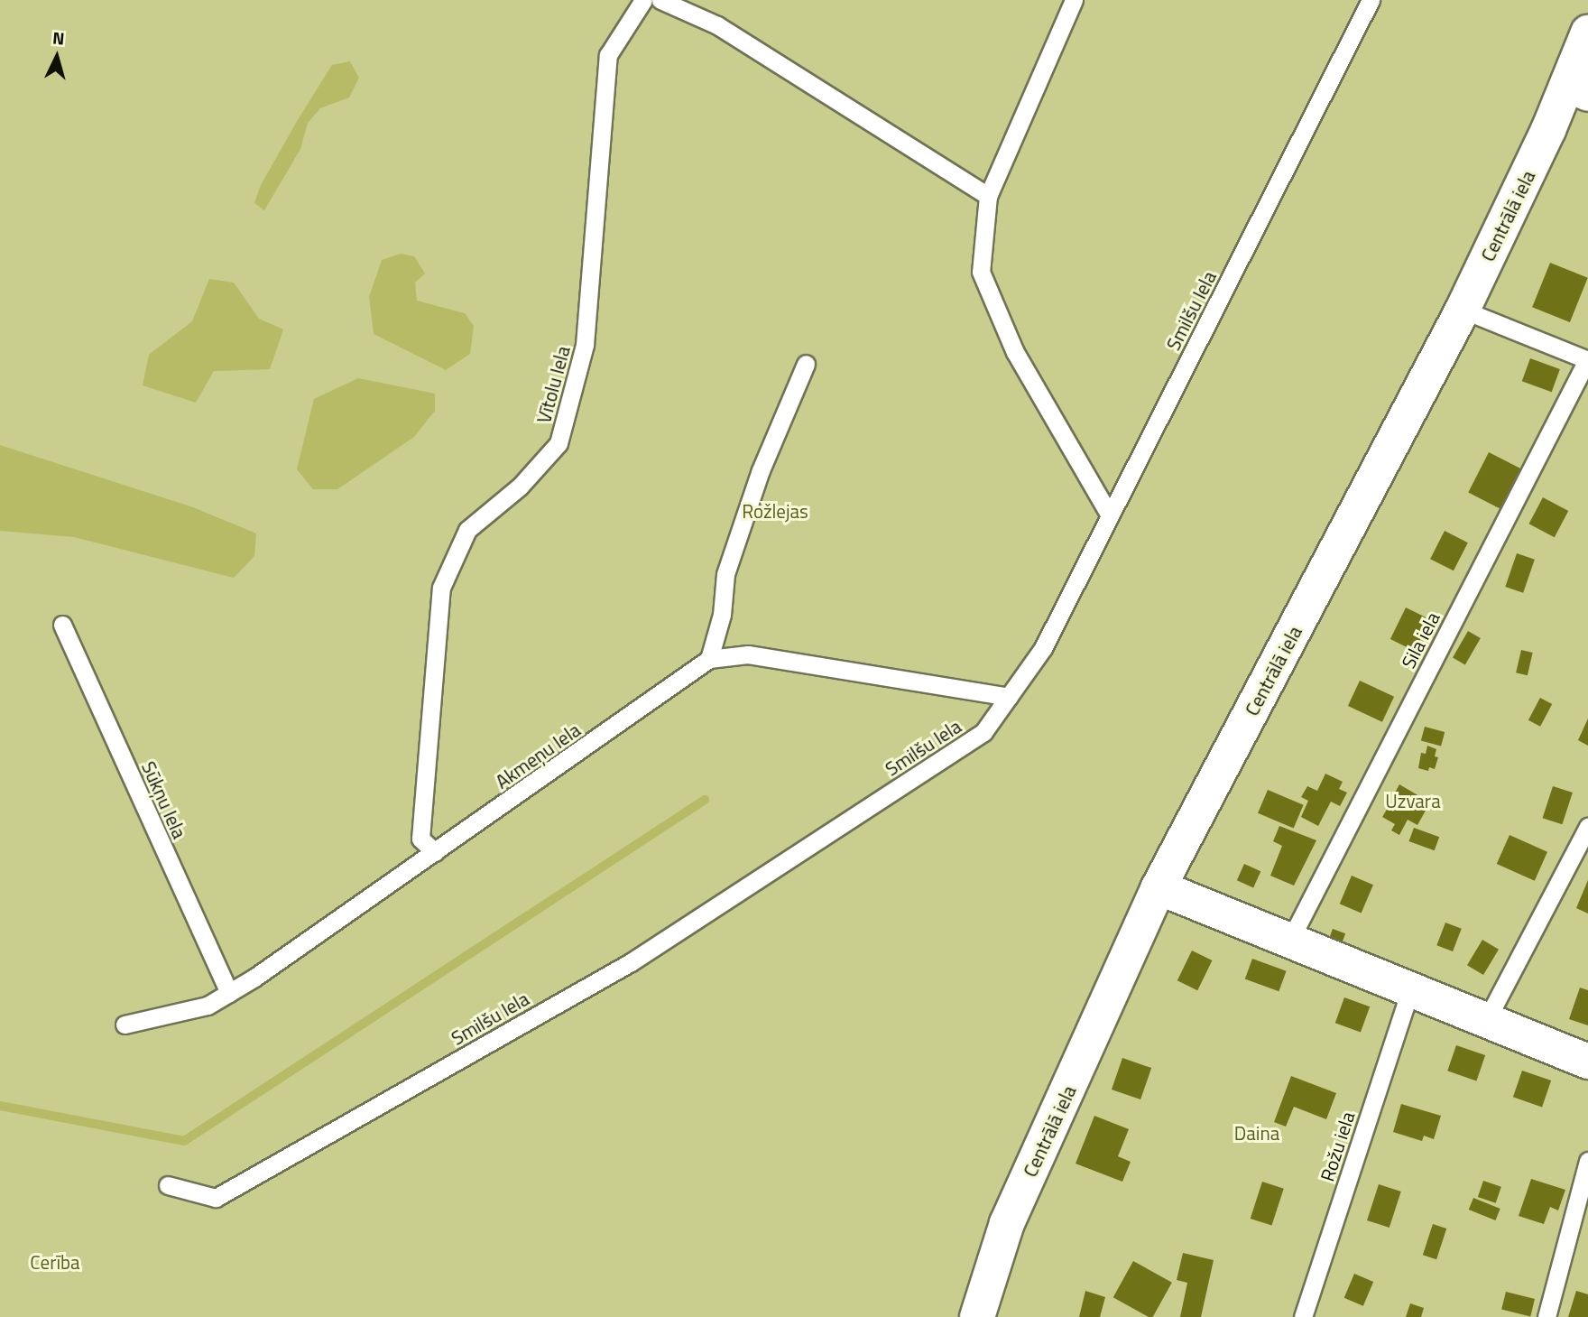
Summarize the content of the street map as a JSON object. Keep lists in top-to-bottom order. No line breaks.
{"streets":{"street":["Centrālā iela"],"lane":["Smilšu Iela","Vītolu Iela","Sila iela","Akmeņu Iela","Sūkņu Iela","Rožu iela"]},"crossings":[["Smilšu Iela","Akmeņu Iela"],["Vītolu Iela","Akmeņu Iela"],["Akmeņu Iela","Sūkņu Iela"]],"parks":["Rožlejas","Uzvara","Daina","Cerība"],"north":"top"}
